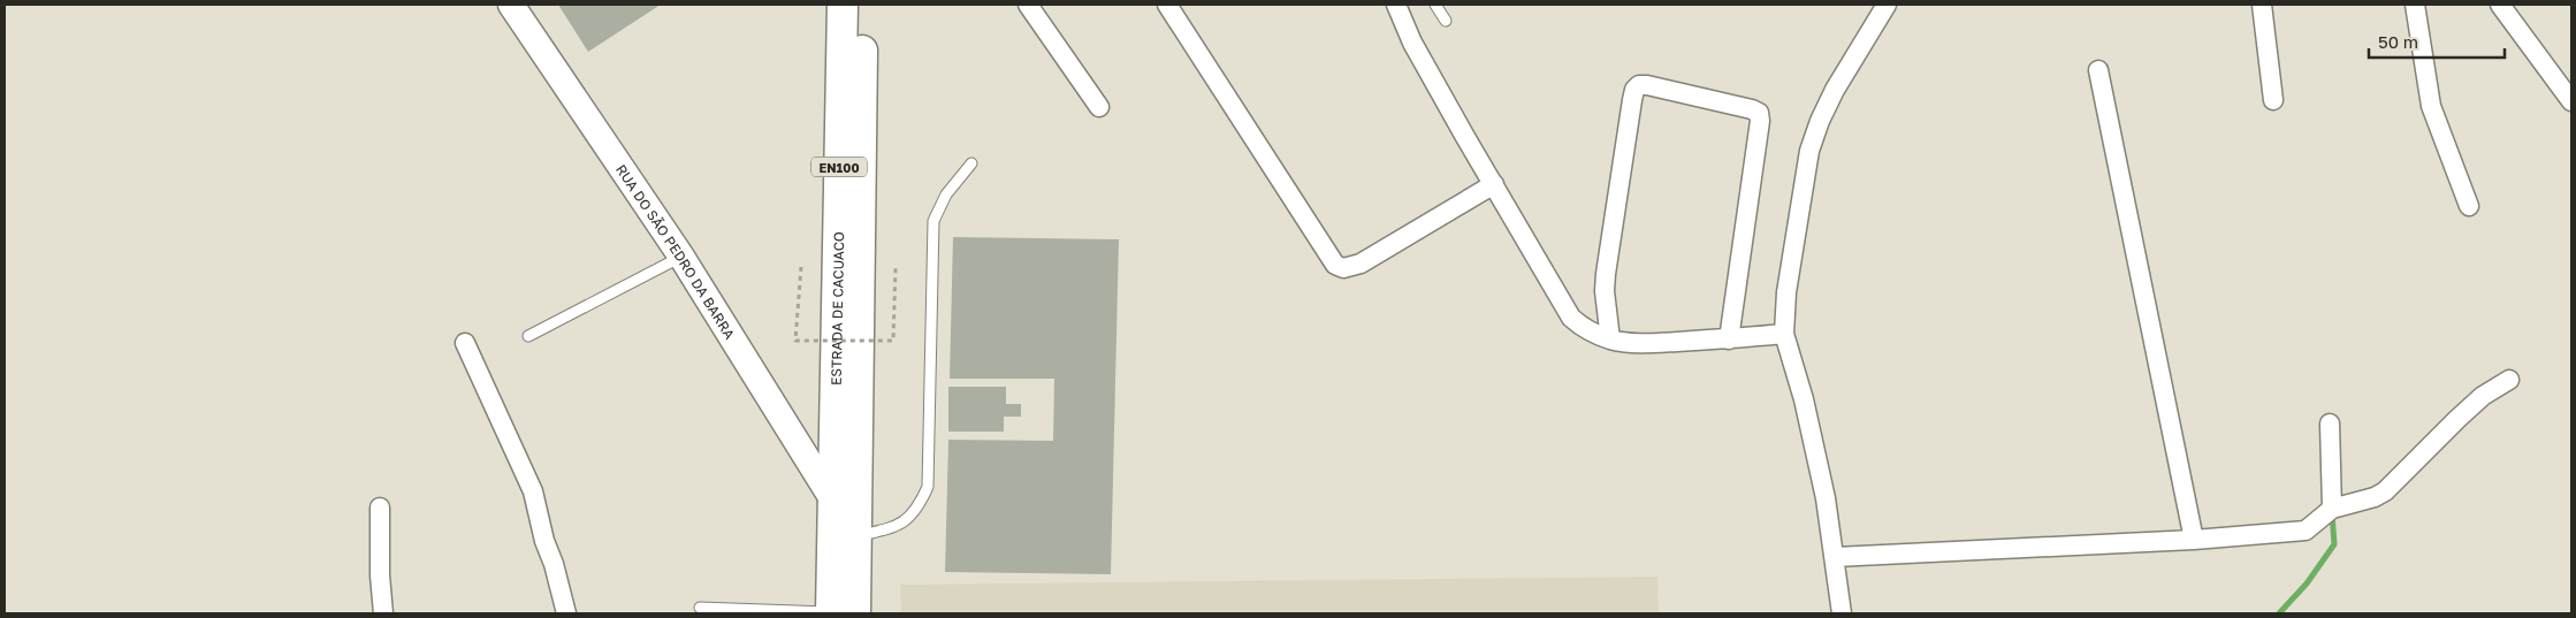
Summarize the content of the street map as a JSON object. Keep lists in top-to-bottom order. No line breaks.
{"streets":{"main road":["EN100","ESTRADA DE CACUACO"],"street":["RUA DO SÃO PEDRO DA BARRA"]},"crossings":[["RUA DO SÃO PEDRO DA BARRA","ESTRADA DE CACUACO"]],"scale_bar":"50 m"}
